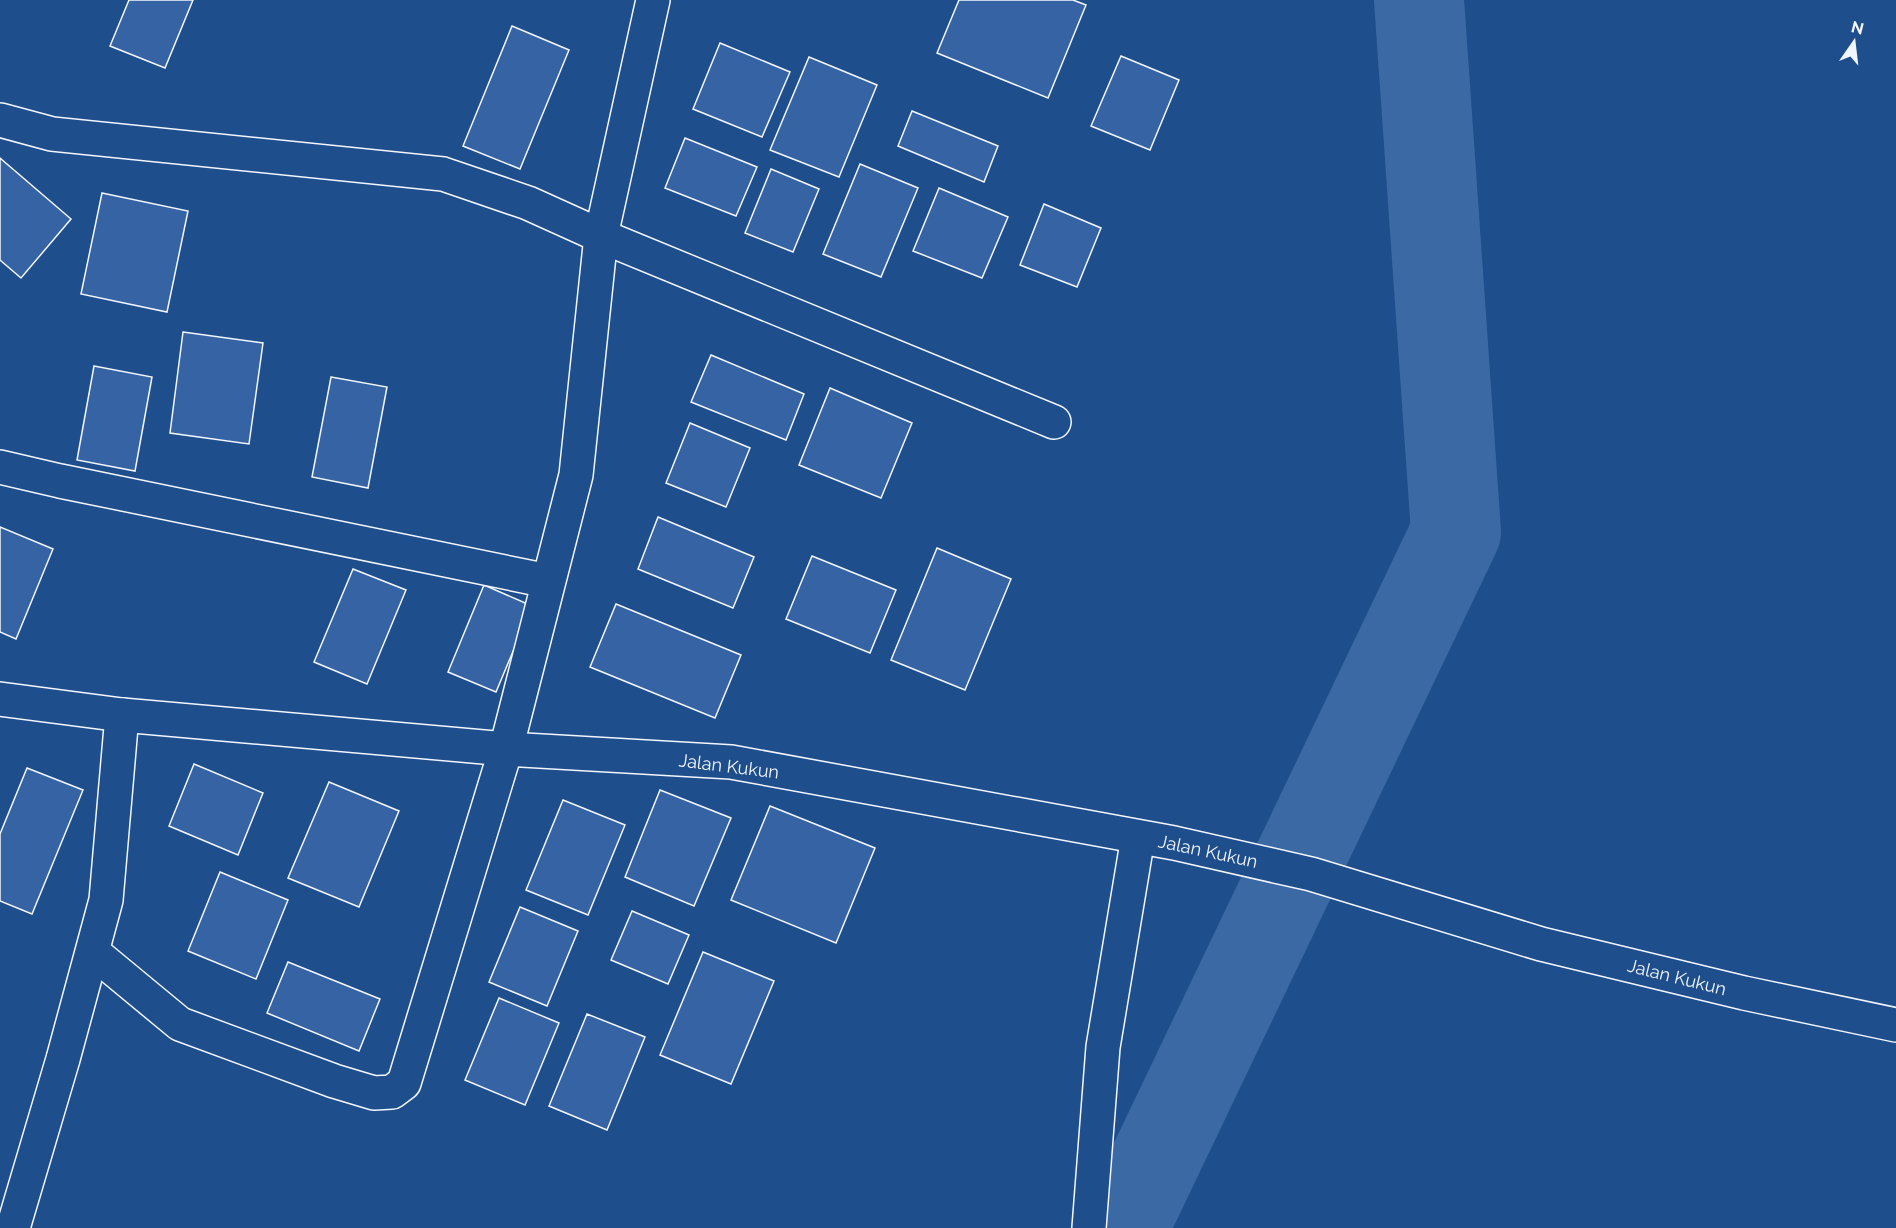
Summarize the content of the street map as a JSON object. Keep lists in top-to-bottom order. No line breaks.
{"streets":{"street":["Jalan Kukun"]},"north":"top"}
